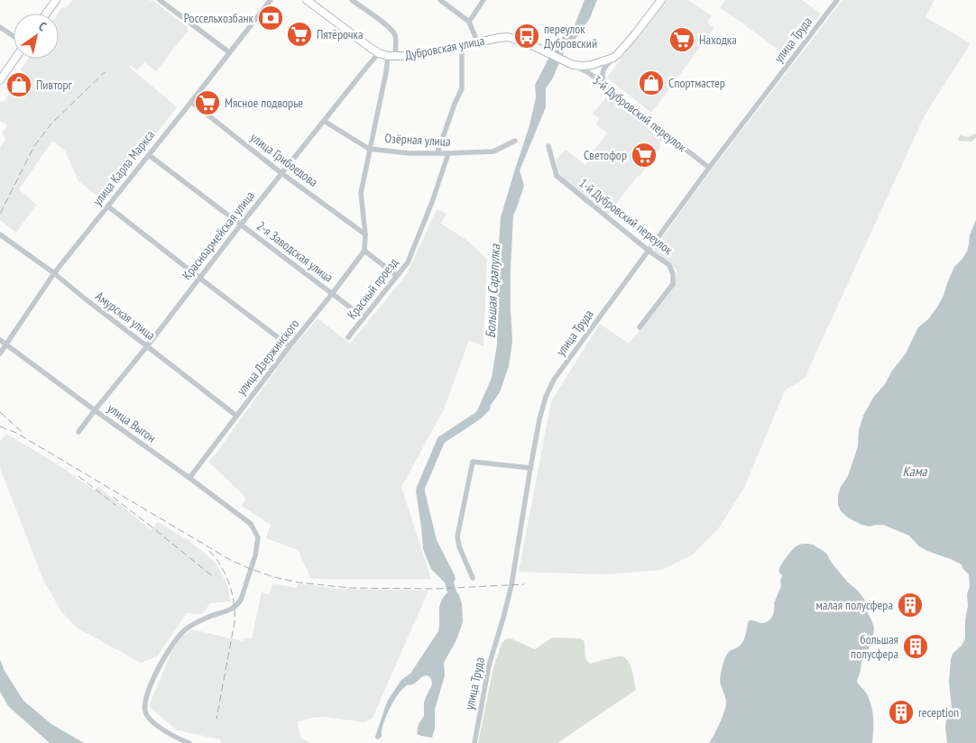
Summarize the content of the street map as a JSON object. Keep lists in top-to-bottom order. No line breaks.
{"streets":{"main road":["Дубровская улица"],"street":["улица Труда","3-й Дубровский переулок","Озёрная улица","улица Грибоедова","улица Карла Маркса","1-й Дубровский переулок","Красноармейская улица","2-я Заводская улица","Красный проезд","Амурская улица","улица Дзержинского","улица Выгон"]},"crossings":[["улица Труда","3-й Дубровский переулок"],["улица Труда","1-й Дубровский переулок"],["Дубровская улица","3-й Дубровский переулок"],["Дубровская улица","Красноармейская улица"],["Озёрная улица","Красноармейская улица"],["Озёрная улица","Красный проезд"],["улица Грибоедова","улица Карла Маркса"],["улица Грибоедова","Красноармейская улица"],["улица Карла Маркса","2-я Заводская улица"],["улица Карла Маркса","Амурская улица"],["улица Карла Маркса","улица Выгон"],["Красноармейская улица","2-я Заводская улица"],["Красноармейская улица","Амурская улица"],["Красноармейская улица","улица Выгон"],["2-я Заводская улица","Красный проезд"],["2-я Заводская улица","улица Дзержинского"],["Амурская улица","улица Дзержинского"],["улица Дзержинского","улица Выгон"]],"water":["Большая Сарапулка","Кама"],"places":{"bank":["Россельхозбанк"],"supermarket":["Пятёрочка","Находка","Мясное подворье","Светофор"],"bus stop":["переулок Дубровский"],"shop":["Спортмастер","Пивторг"],"building":["малая полусфера","большая полусфера","reception"]},"north":"top right"}
